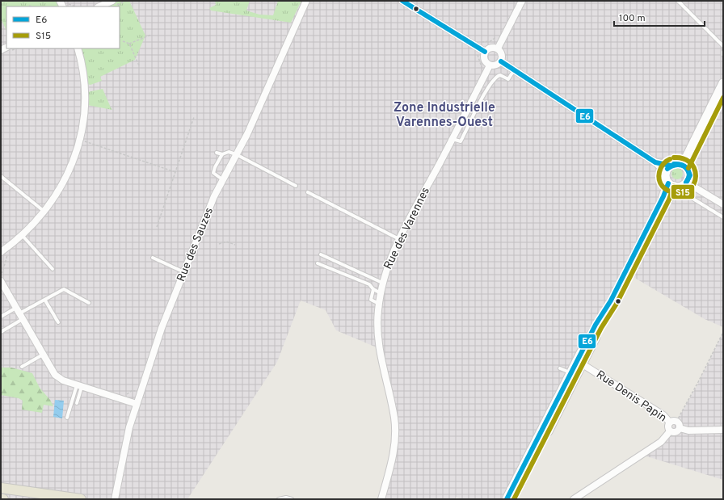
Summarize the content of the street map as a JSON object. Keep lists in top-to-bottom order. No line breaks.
{"streets":{"street":["Rue des Varennes","Rue des Sauzes","Rue Denis Papin"]},"districts":["Zone Industrielle Varennes-Ouest"],"lines":["transit line E6","transit line S15"],"legend":["E6","S15"],"scale_bar":"100 m"}
